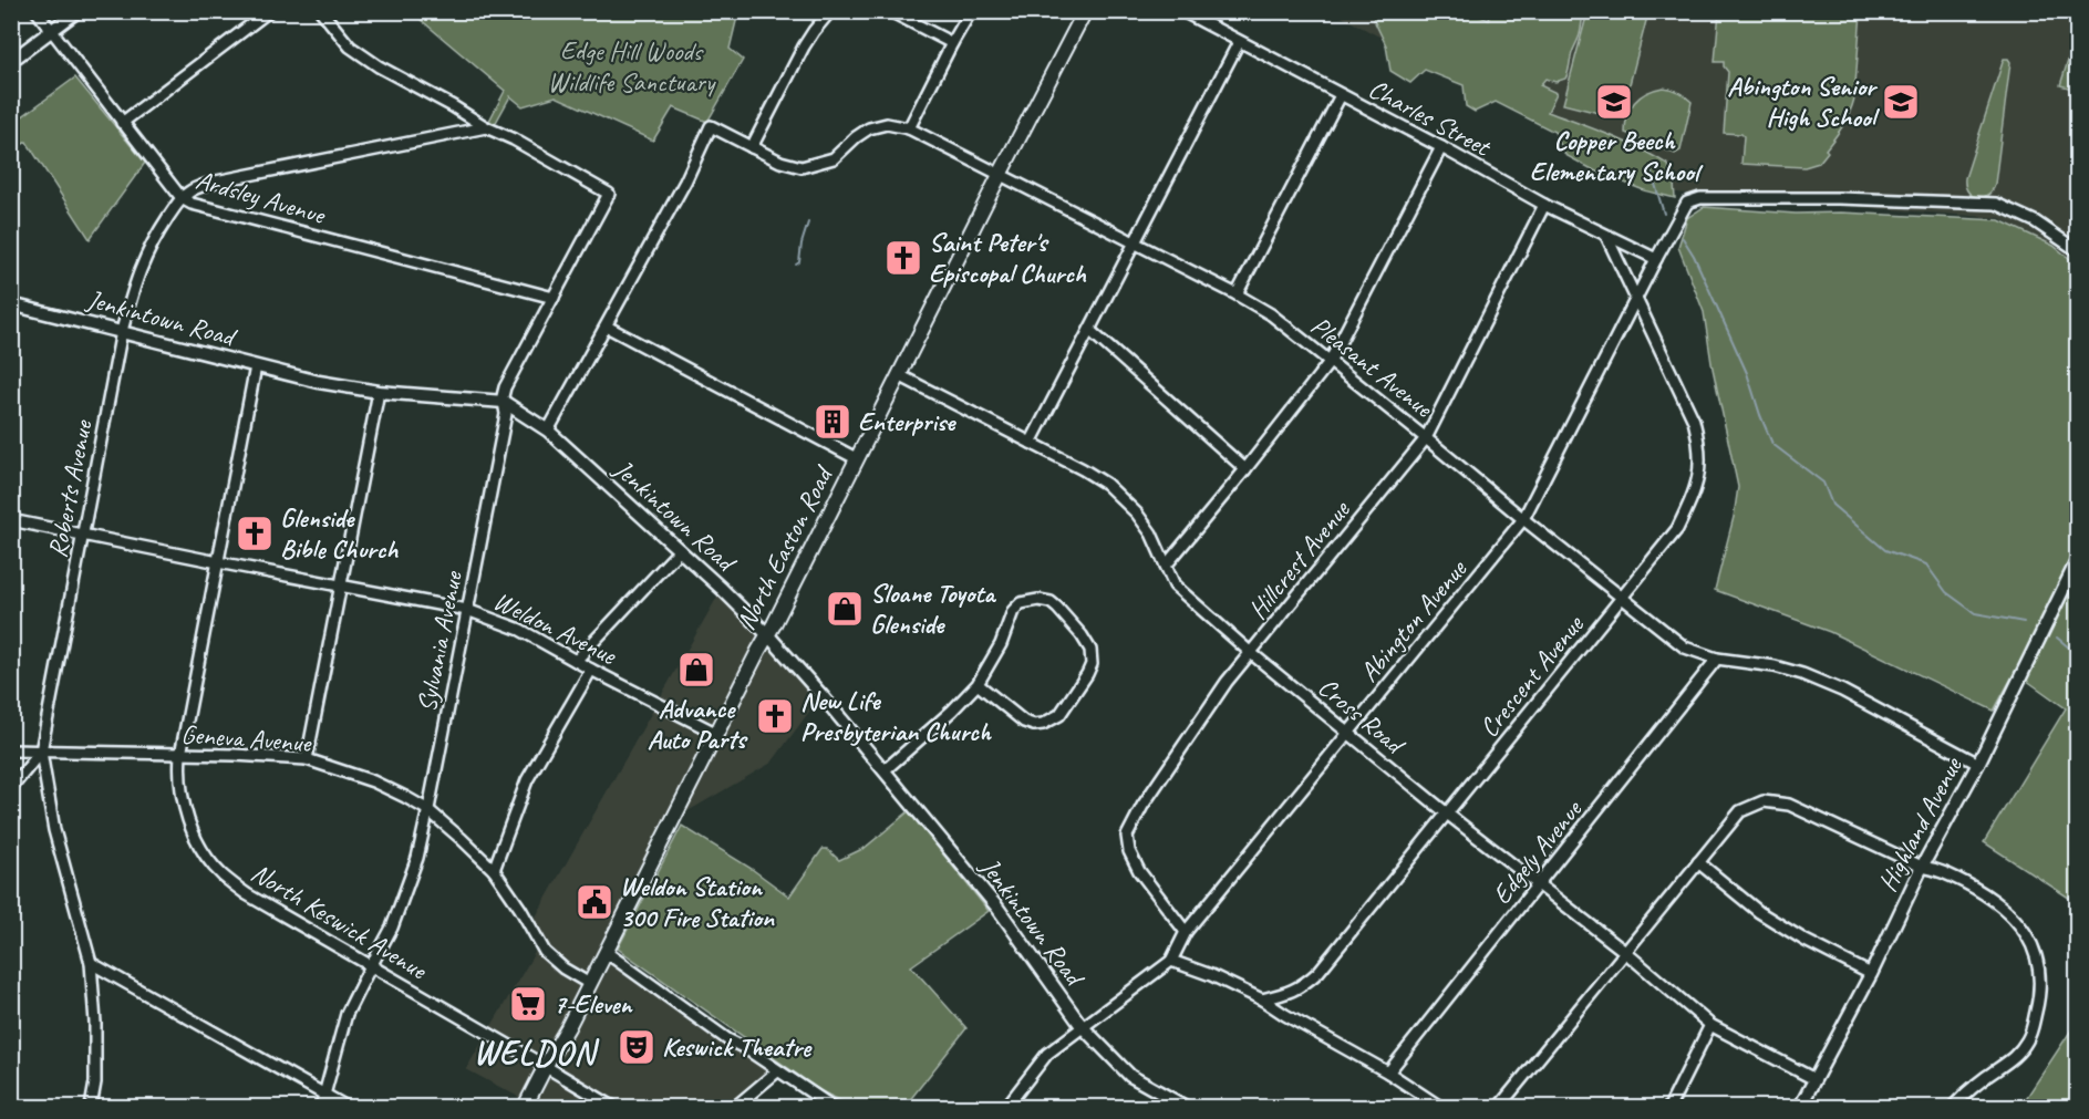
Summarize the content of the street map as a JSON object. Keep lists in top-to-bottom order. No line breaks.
{"streets":{"main road":["North Easton Road"],"street":["Charles Street","Ardsley Avenue","Jenkintown Road","Pleasant Avenue","Roberts Avenue","Hillcrest Avenue","Abington Avenue","Weldon Avenue","Sylvania Avenue","Crescent Avenue","Cross Road","Geneva Avenue","Highland Avenue","Edgely Avenue","North Keswick Avenue"]},"crossings":[["Charles Street","Hillcrest Avenue"],["Charles Street","Abington Avenue"],["Charles Street","Crescent Avenue"],["Ardsley Avenue","Roberts Avenue"],["Ardsley Avenue","Sylvania Avenue"],["Jenkintown Road","Roberts Avenue"],["Jenkintown Road","North Easton Road"],["Jenkintown Road","Abington Avenue"],["Jenkintown Road","Sylvania Avenue"],["Jenkintown Road","North Keswick Avenue"],["Pleasant Avenue","North Easton Road"],["Pleasant Avenue","Hillcrest Avenue"],["Pleasant Avenue","Abington Avenue"],["Pleasant Avenue","Crescent Avenue"],["Pleasant Avenue","Highland Avenue"],["Pleasant Avenue","Edgely Avenue"],["Roberts Avenue","Weldon Avenue"],["Roberts Avenue","Sylvania Avenue"],["Roberts Avenue","Geneva Avenue"],["North Easton Road","Weldon Avenue"],["North Easton Road","Cross Road"],["North Easton Road","Geneva Avenue"],["North Easton Road","North Keswick Avenue"],["Hillcrest Avenue","Abington Avenue"],["Hillcrest Avenue","Cross Road"],["Abington Avenue","Crescent Avenue"],["Abington Avenue","Cross Road"],["Weldon Avenue","Sylvania Avenue"],["Weldon Avenue","North Keswick Avenue"],["Sylvania Avenue","Geneva Avenue"],["Sylvania Avenue","North Keswick Avenue"],["Crescent Avenue","Cross Road"],["Cross Road","Highland Avenue"],["Cross Road","Edgely Avenue"],["Geneva Avenue","North Keswick Avenue"]],"districts":["WELDON"],"parks":["Edge Hill Woods Wildlife Sanctuary"],"places":{"school or university":["Copper Beech Elementary School","Abington Senior High School"],"church":["Saint Peter's Episcopal Church","Glenside Bible Church","New Life Presbyterian Church"],"building":["Enterprise"],"shop":["Sloane Toyota Glenside","Advance Auto Parts"],"public building":["Weldon Station 300 Fire Station"],"supermarket":["7-Eleven"],"theatre":["Keswick Theatre"]}}
